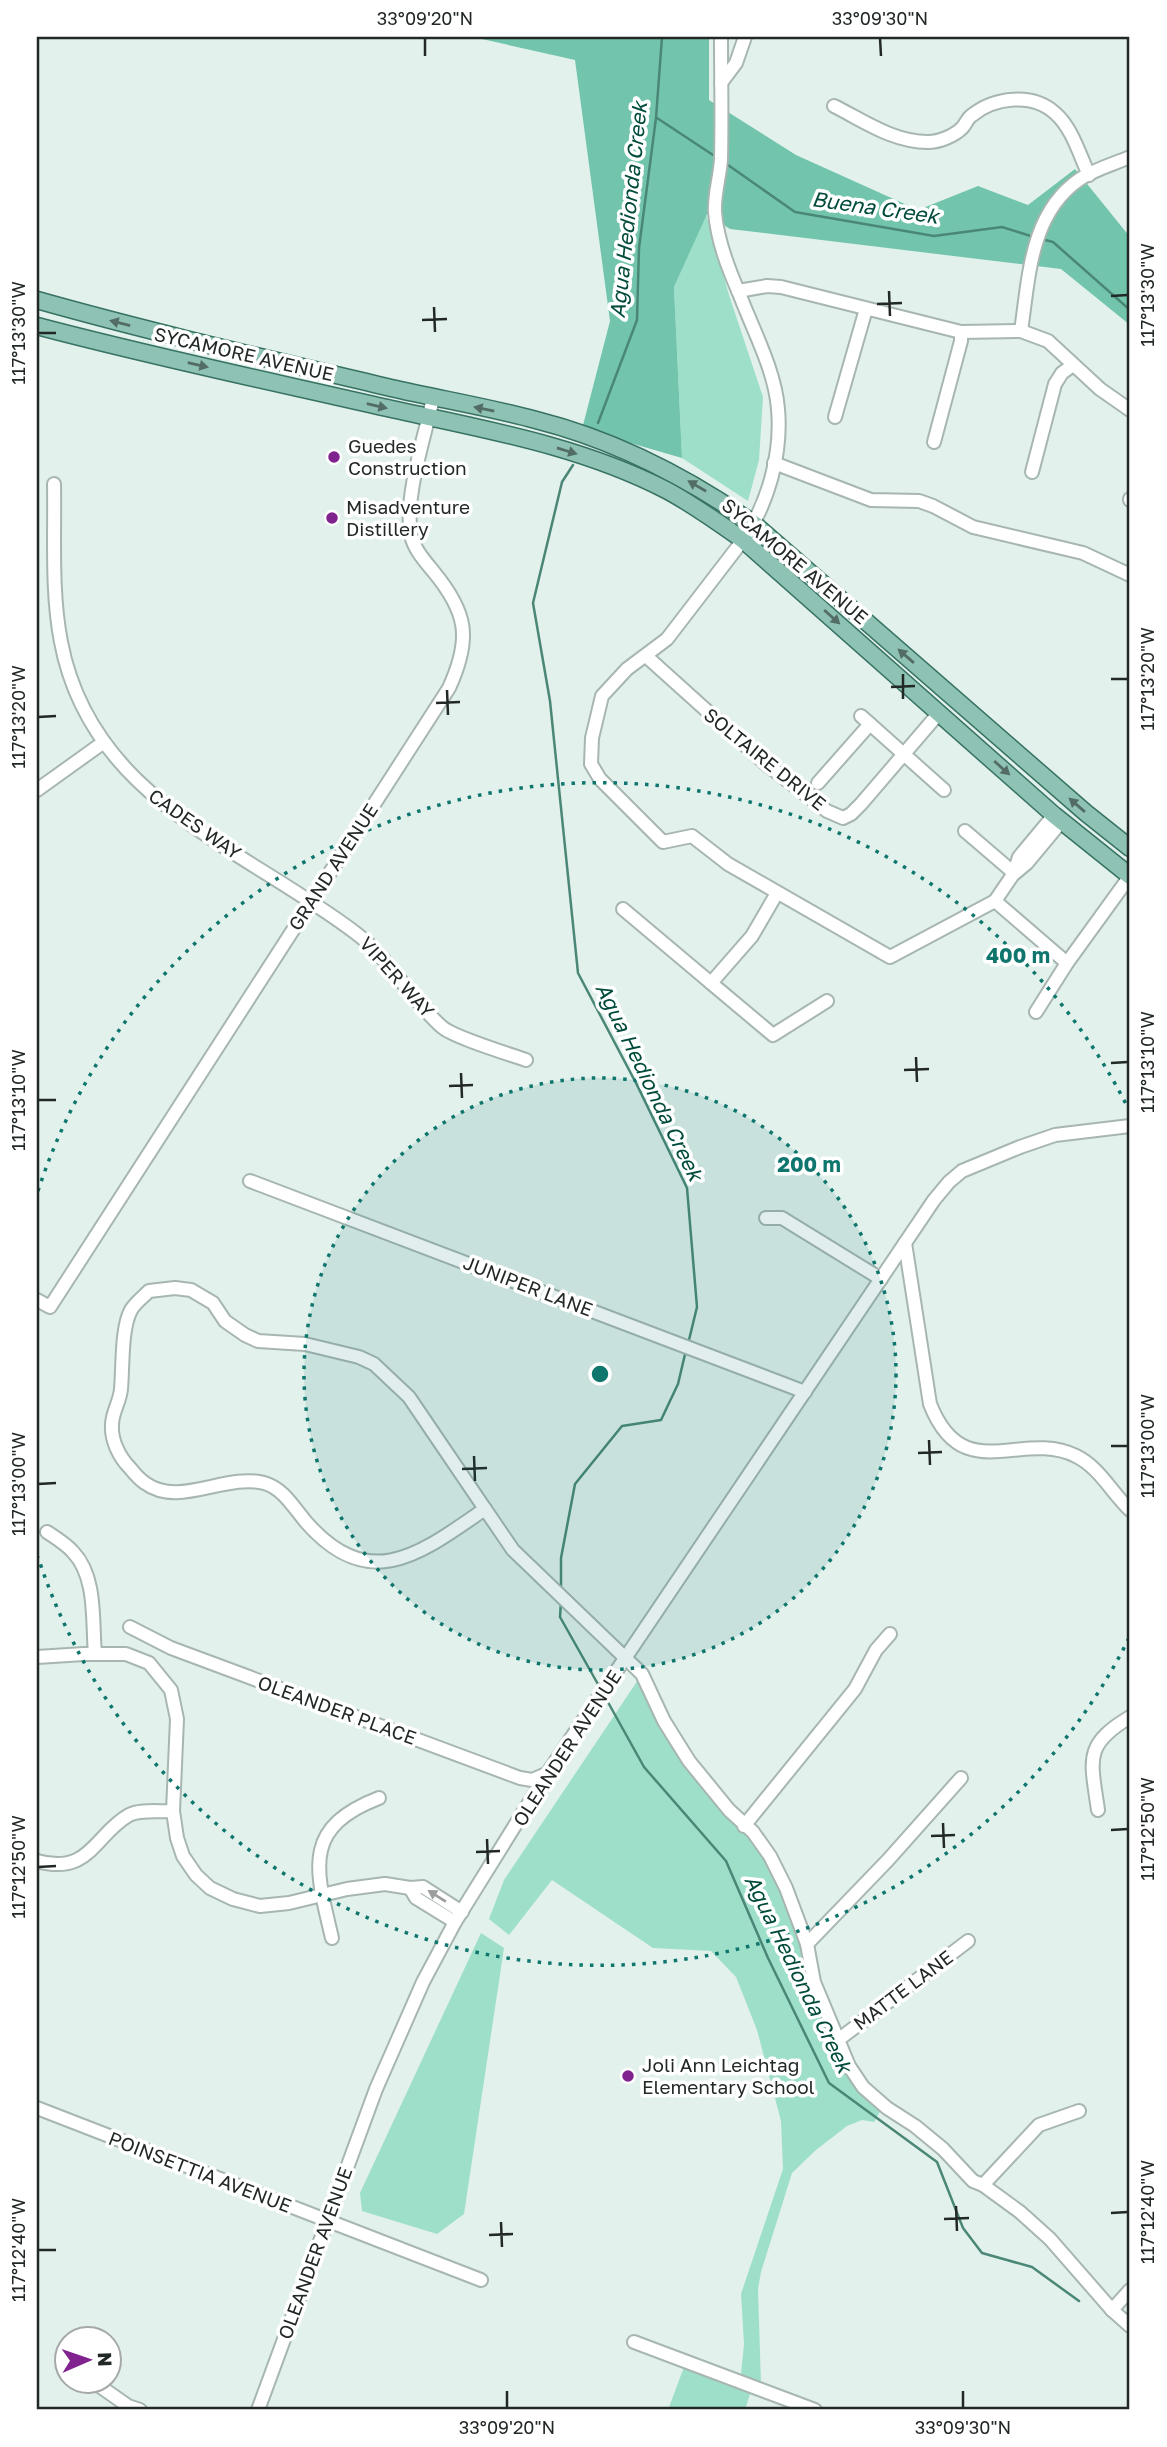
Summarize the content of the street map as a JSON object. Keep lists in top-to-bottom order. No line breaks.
{"streets":{"main road":["SYCAMORE AVENUE"],"street":["SOLTAIRE DRIVE","CADES WAY","GRAND AVENUE","VIPER WAY","JUNIPER LANE","OLEANDER PLACE","OLEANDER AVENUE","MATTE LANE","POINSETTIA AVENUE"]},"crossings":[["SYCAMORE AVENUE","SOLTAIRE DRIVE"],["SYCAMORE AVENUE","GRAND AVENUE"],["CADES WAY","GRAND AVENUE"],["CADES WAY","VIPER WAY"],["GRAND AVENUE","VIPER WAY"],["JUNIPER LANE","OLEANDER AVENUE"],["OLEANDER PLACE","OLEANDER AVENUE"],["OLEANDER AVENUE","POINSETTIA AVENUE"]],"water":["Buena Creek","Agua Hedionda Creek"],"places":["Guedes Construction","Misadventure Distillery","Joli Ann Leichtag Elementary School"],"north":"right","coordinates":["33°09'20\"N","33°09'30\"N","117°13'30\"W","117°13'20\"W","117°13'10\"W","117°13'00\"W","117°12'50\"W","117°12'40\"W"],"rings":["400 m","200 m"]}
